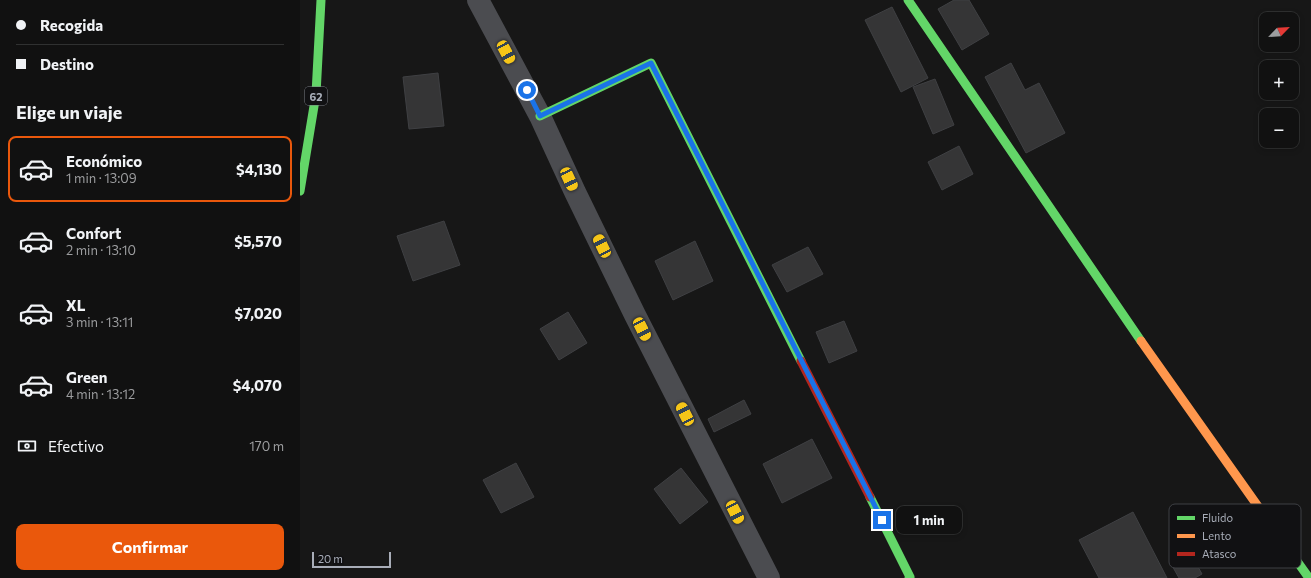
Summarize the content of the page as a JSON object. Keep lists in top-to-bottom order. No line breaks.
{"streets":{"street":["62"]},"legend":["Fluido","Lento","Atasco"],"scale_bar":"20 m","north":"top right","page":{"banner":["Recogida","Destino"],"map_buttons":["+","−"],"heading":"Elige un viaje","list":[{"name":"Económico","note":"1 min · 13:09","value":"$4,130"},{"name":"Confort","note":"2 min · 13:10","value":"$5,570"},{"name":"XL","note":"3 min · 13:11","value":"$7,020"},{"name":"Green","note":"4 min · 13:12","value":"$4,070"}],"pay":["Efectivo","170 m"],"bubble":"1 min","buttons":"Confirmar","scale":"20 m"}}
